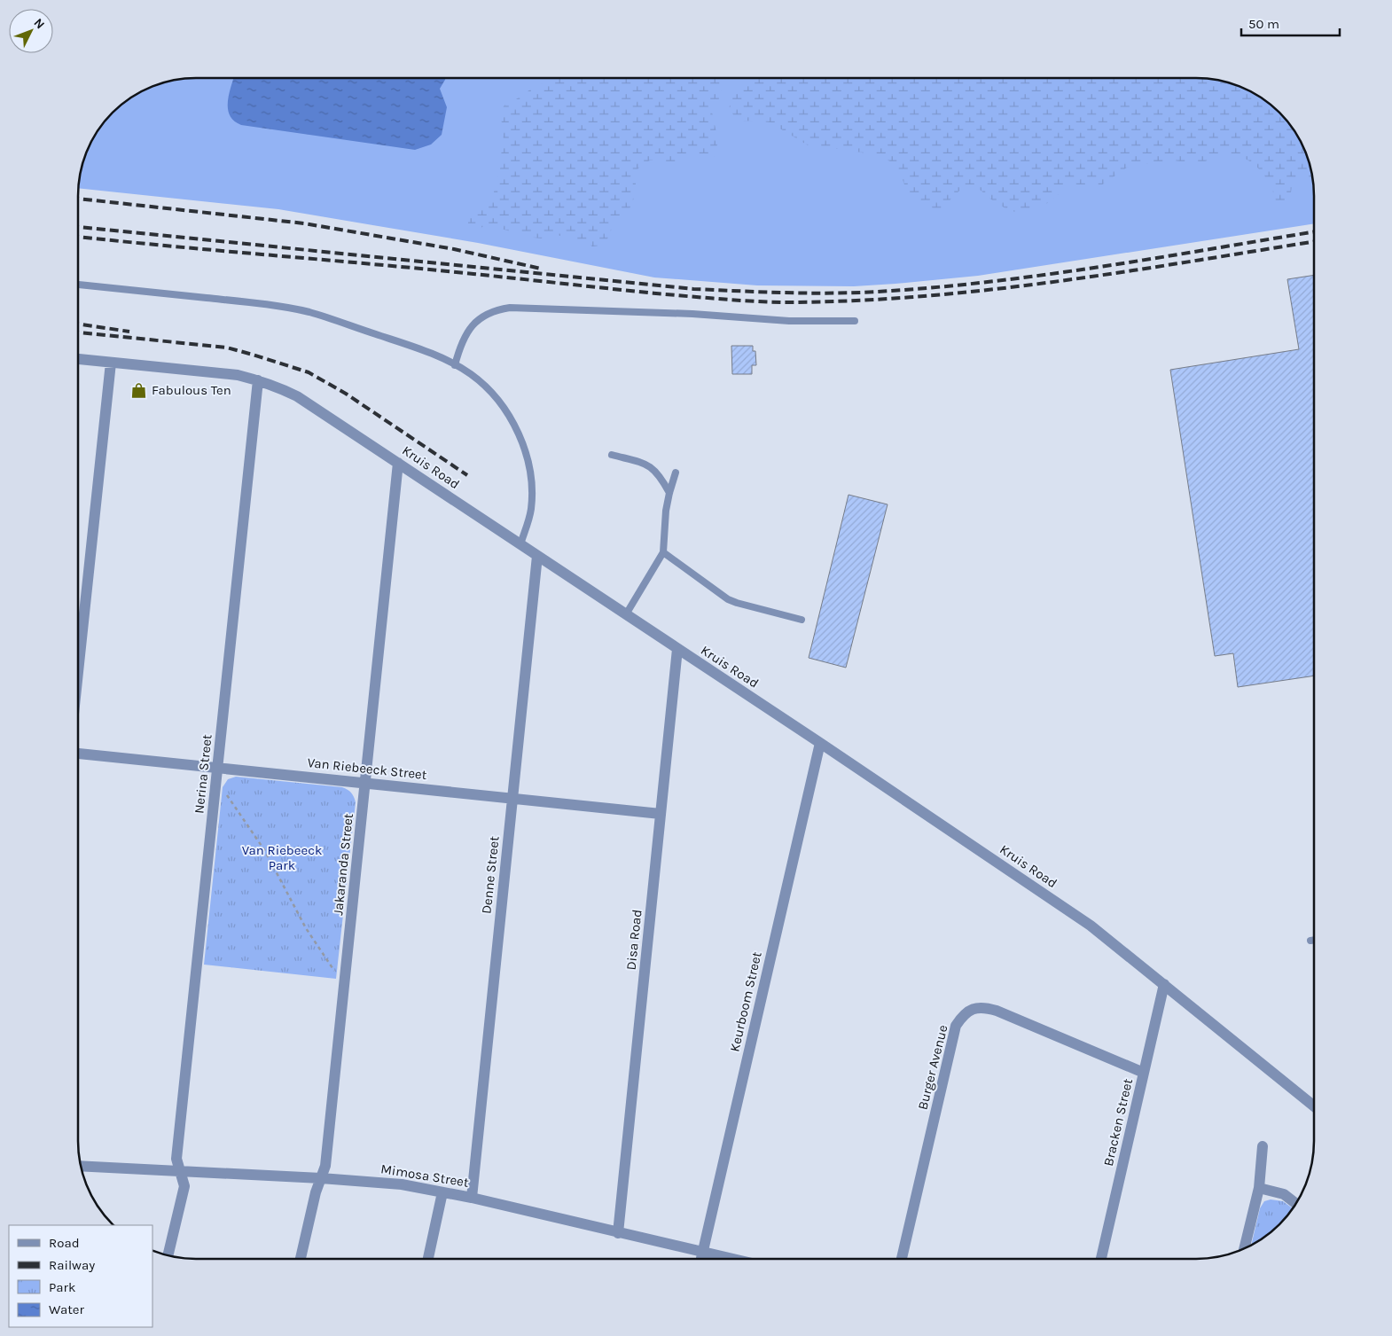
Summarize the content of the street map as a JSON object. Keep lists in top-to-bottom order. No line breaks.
{"streets":{"street":["Kruis Road","Van Riebeeck Street","Nerina Street","Jakaranda Street","Denne Street","Disa Road","Keurboom Street","Burger Avenue","Bracken Street","Mimosa Street"]},"crossings":[["Kruis Road","Nerina Street"],["Kruis Road","Jakaranda Street"],["Kruis Road","Denne Street"],["Kruis Road","Disa Road"],["Kruis Road","Keurboom Street"],["Kruis Road","Bracken Street"],["Van Riebeeck Street","Nerina Street"],["Van Riebeeck Street","Jakaranda Street"],["Van Riebeeck Street","Denne Street"],["Van Riebeeck Street","Disa Road"],["Nerina Street","Mimosa Street"],["Jakaranda Street","Mimosa Street"],["Denne Street","Mimosa Street"],["Disa Road","Mimosa Street"],["Keurboom Street","Mimosa Street"],["Burger Avenue","Bracken Street"]],"parks":["Van Riebeeck Park"],"places":{"shop":["Fabulous Ten"]},"legend":["Road","Railway","Park","Water"],"scale_bar":"50 m","north":"top right"}
